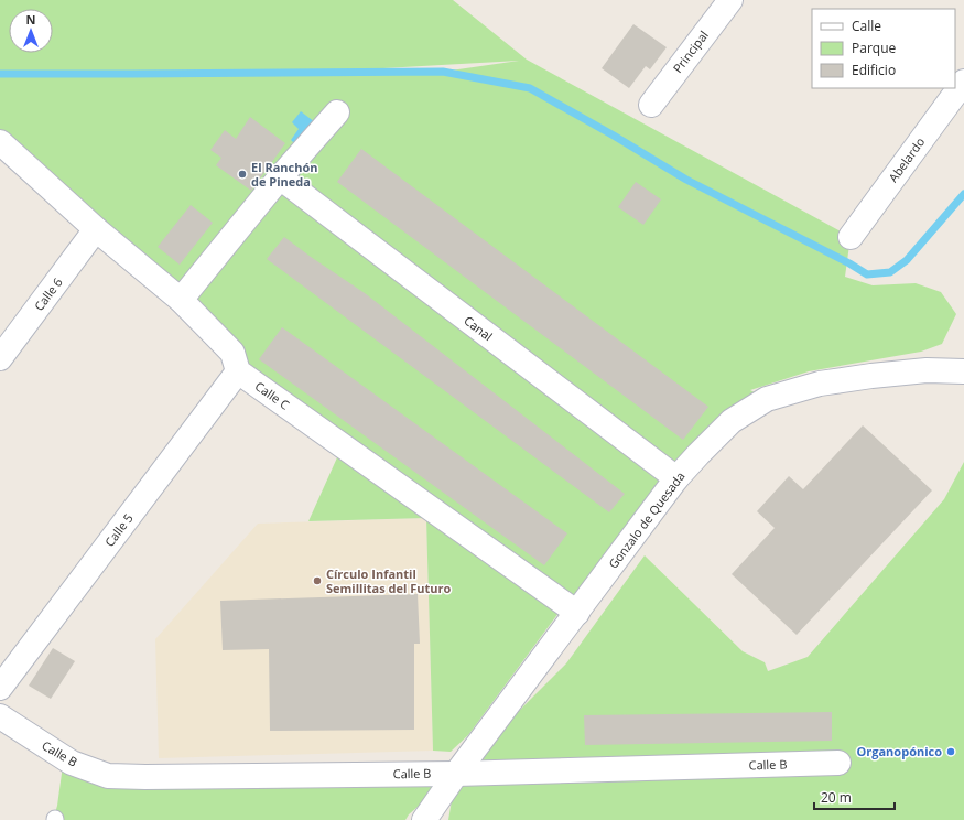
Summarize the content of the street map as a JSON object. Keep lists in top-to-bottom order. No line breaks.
{"streets":{"street":["Principal","Abelardo","Calle 6","Canal","Calle C","Gonzalo de Quesada","Calle 5","Calle B"]},"crossings":[["Canal","Gonzalo de Quesada"],["Calle C","Gonzalo de Quesada"],["Calle C","Calle 5"],["Gonzalo de Quesada","Calle B"]],"places":["El Ranchón de Pineda","Círculo Infantil Semillitas del Futuro","Organopónico"],"legend":["Calle","Parque","Edificio"],"scale_bar":"20 m","north":"top"}
